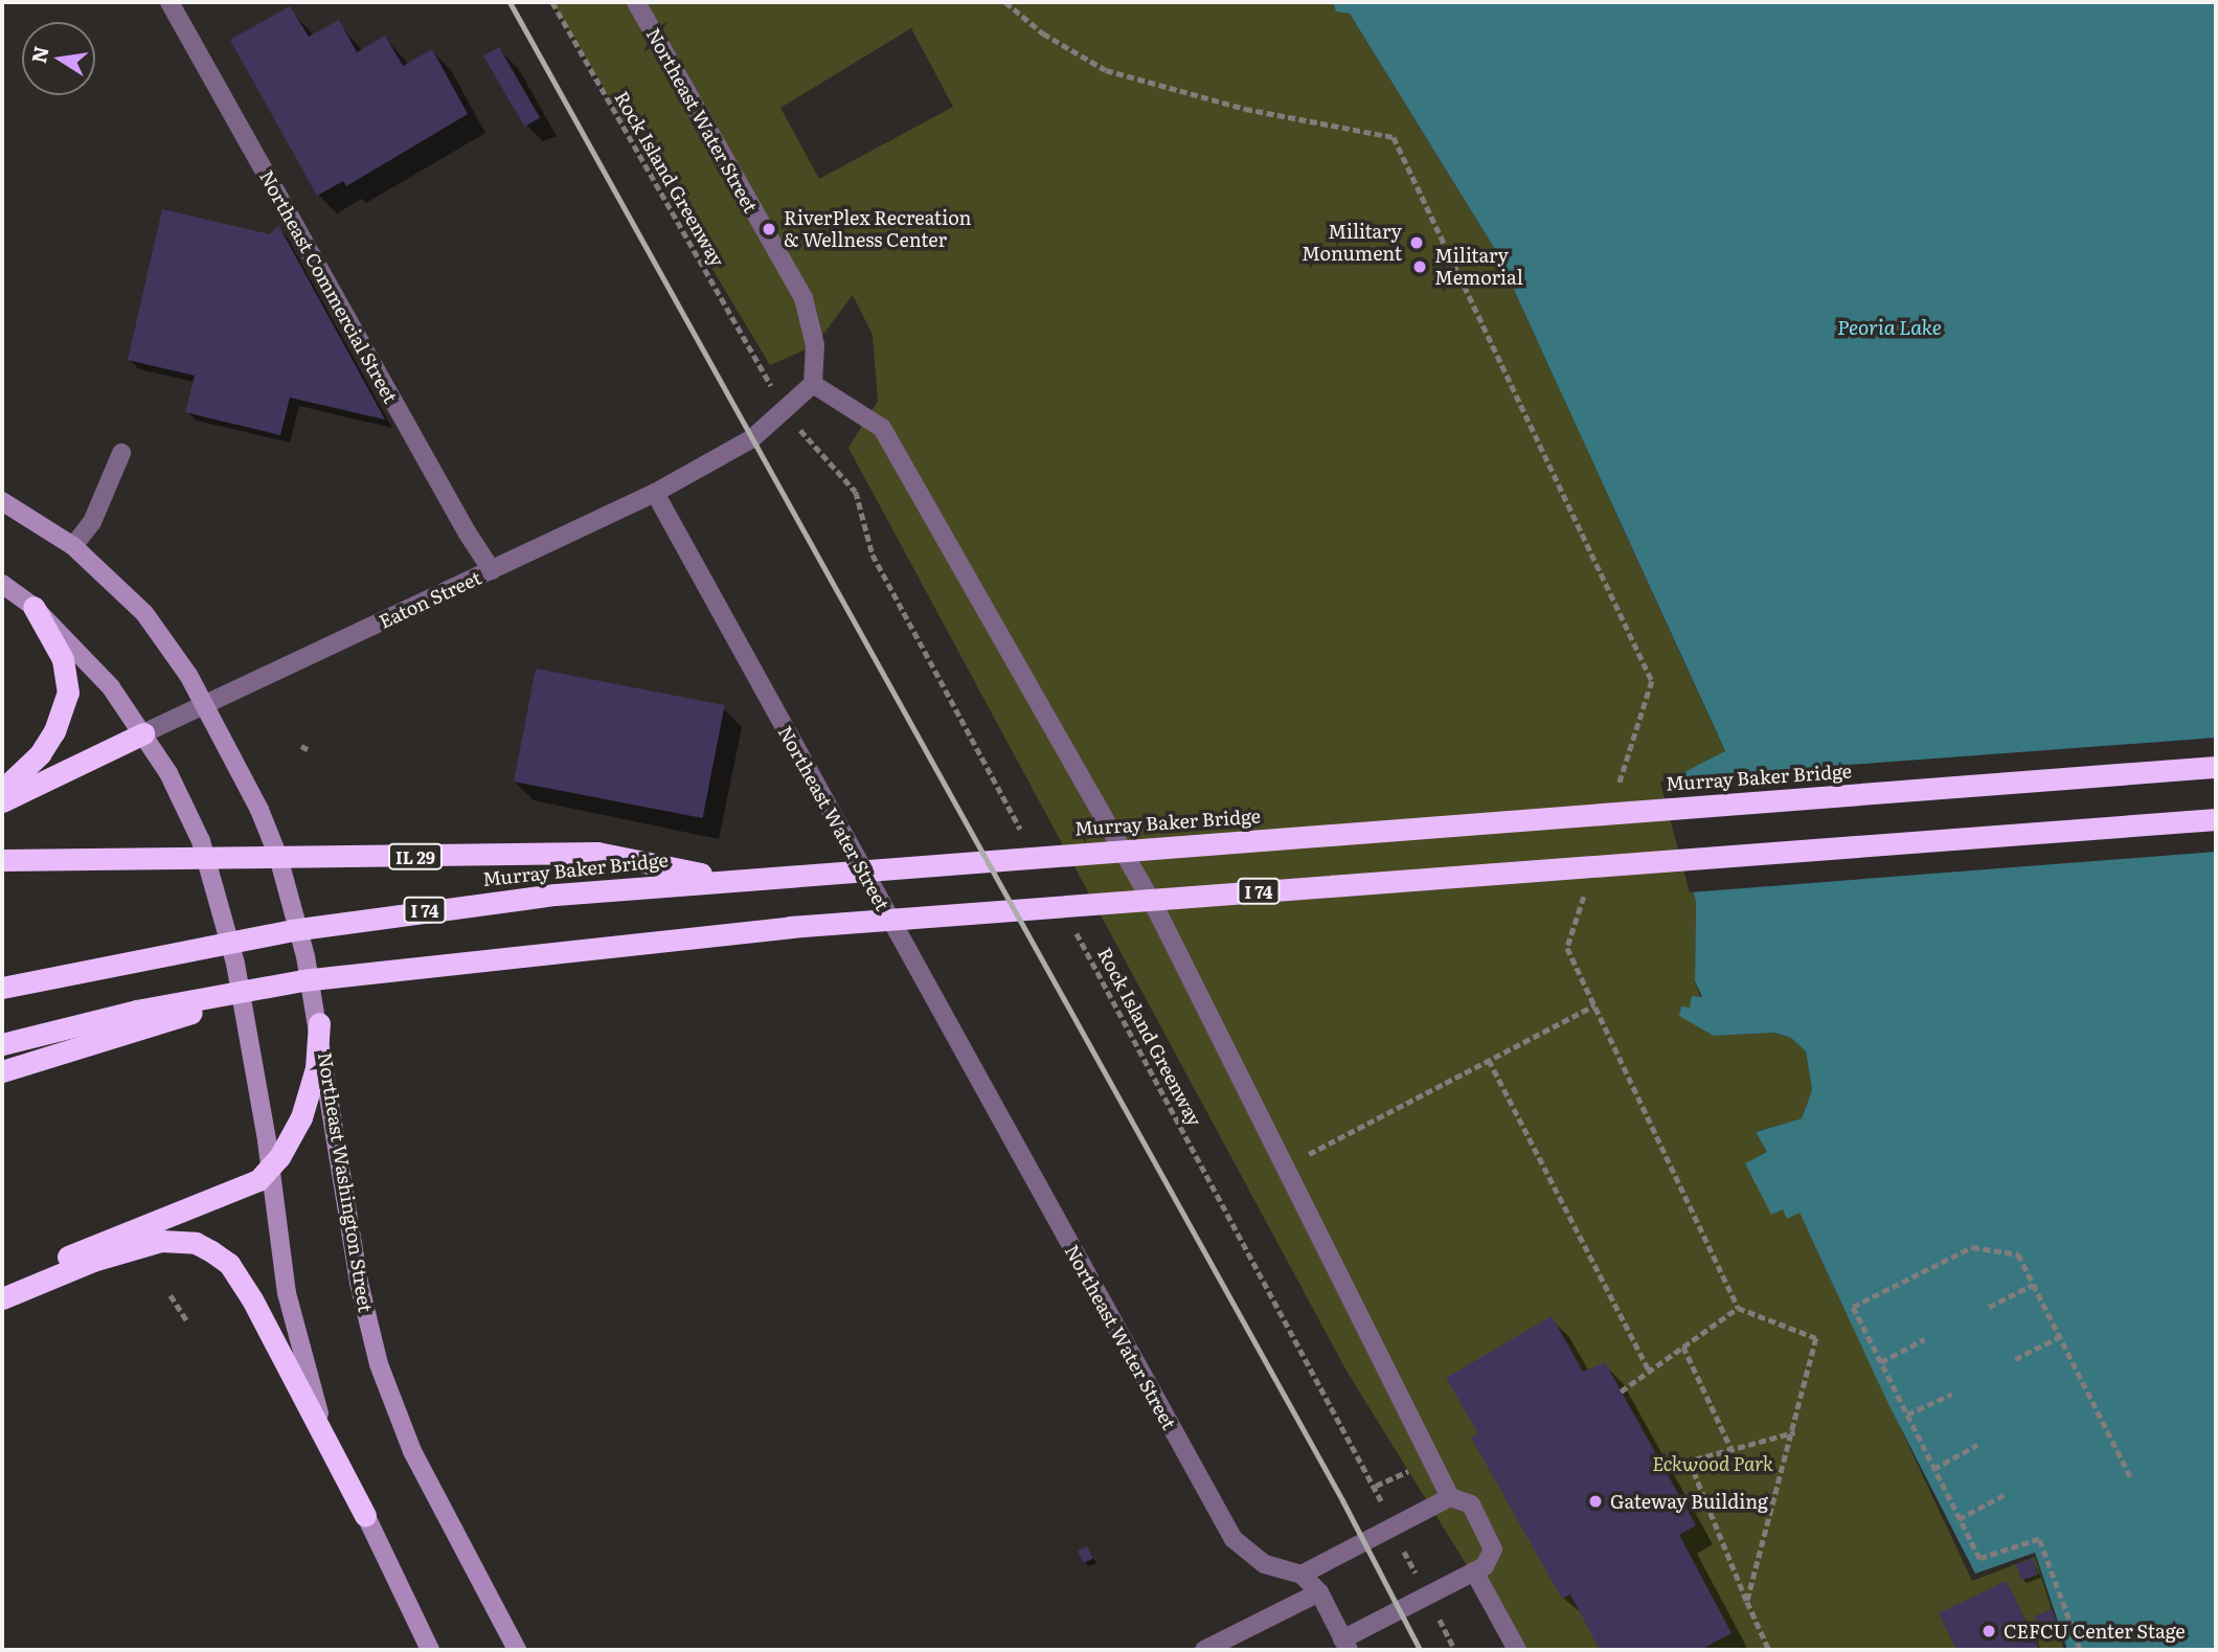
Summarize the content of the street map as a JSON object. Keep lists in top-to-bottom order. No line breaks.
{"streets":{"highway":["Murray Baker Bridge","IL 29","I 74"],"street":["Northeast Water Street","Northeast Commercial Street","Eaton Street","Northeast Washington Street"],"path":["Rock Island Greenway"]},"crossings":[["Northeast Water Street","Eaton Street"],["Northeast Commercial Street","Eaton Street"],["Eaton Street","Northeast Washington Street"],["Murray Baker Bridge","IL 29"]],"water":["Peoria Lake"],"parks":["Eckwood Park"],"places":["RiverPlex Recreation & Wellness Center","Military Monument","Military Memorial","Gateway Building","CEFCU Center Stage"],"north":"left"}
